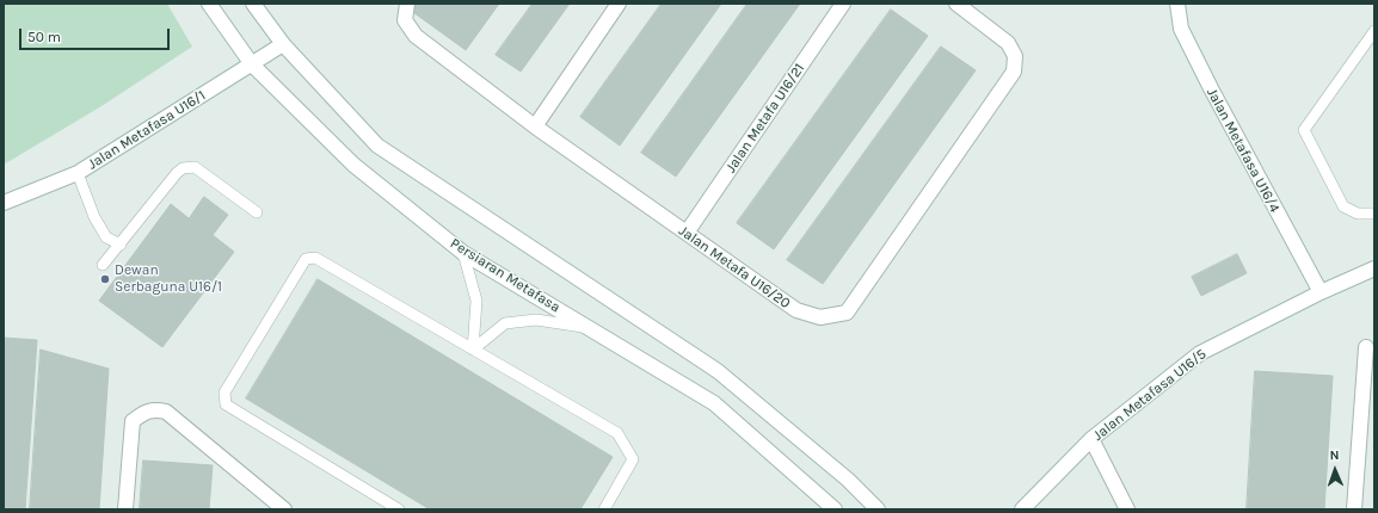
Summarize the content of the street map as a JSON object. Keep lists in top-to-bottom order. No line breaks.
{"streets":{"street":["Jalan Metafa U16/21","Jalan Metafasa U16/1","Jalan Metafasa U16/4","Jalan Metafa U16/20","Persiaran Metafasa","Jalan Metafasa U16/5"]},"crossings":[["Jalan Metafa U16/21","Jalan Metafa U16/20"],["Jalan Metafasa U16/1","Persiaran Metafasa"],["Jalan Metafasa U16/4","Jalan Metafasa U16/5"]],"places":["Dewan Serbaguna U16/1"],"scale_bar":"50 m","north":"top"}
